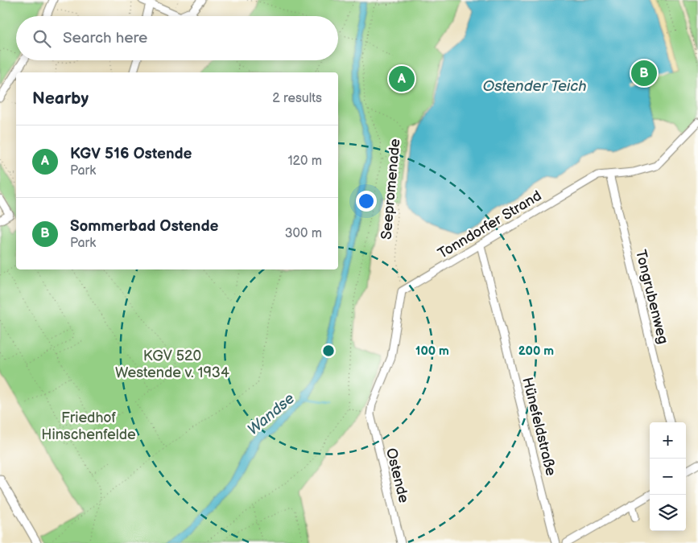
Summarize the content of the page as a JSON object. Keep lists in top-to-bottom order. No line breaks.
{"streets":{"street":["Tonndorfer Strand","Tongrubenweg","Hünefeldstraße","Ostende"],"path":["Seepromenade"]},"crossings":[["Seepromenade","Tonndorfer Strand"],["Tonndorfer Strand","Tongrubenweg"],["Tonndorfer Strand","Hünefeldstraße"]],"water":["Ostender Teich","Wandse"],"parks":["KGV 520 Westende v. 1934","Friedhof Hinschenfelde"],"page":{"search":"Search here","pins":["B","A"],"heading":["Nearby","2 results"],"list":[{"mark":"A","name":"KGV 516 Ostende","note":"Park","value":"120 m"},{"mark":"B","name":"Sommerbad Ostende","note":"Park","value":"300 m"}],"map_buttons":["+","−"]},"rings":["100 m","200 m"]}
